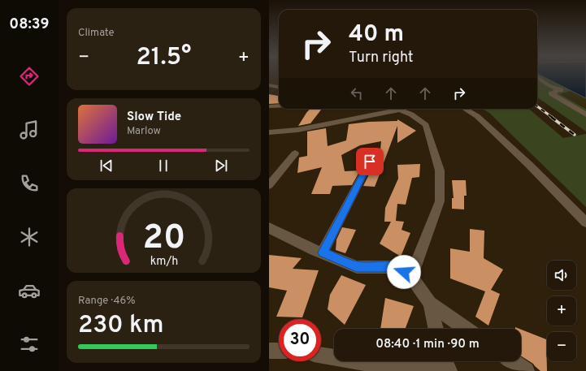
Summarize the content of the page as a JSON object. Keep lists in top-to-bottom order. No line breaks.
{"page":{"tabs":"08:39","tile":["Climate",["Range · 46%","230 km"]],"turn":["40 m","Turn right"],"heat":["−","21.5°","+"],"song":["Slow Tide","Marlow"],"map_buttons":["+","−"],"limit":"30","trip":"08:40 · 1 min · 90 m","gauge":["20","km/h"]}}
